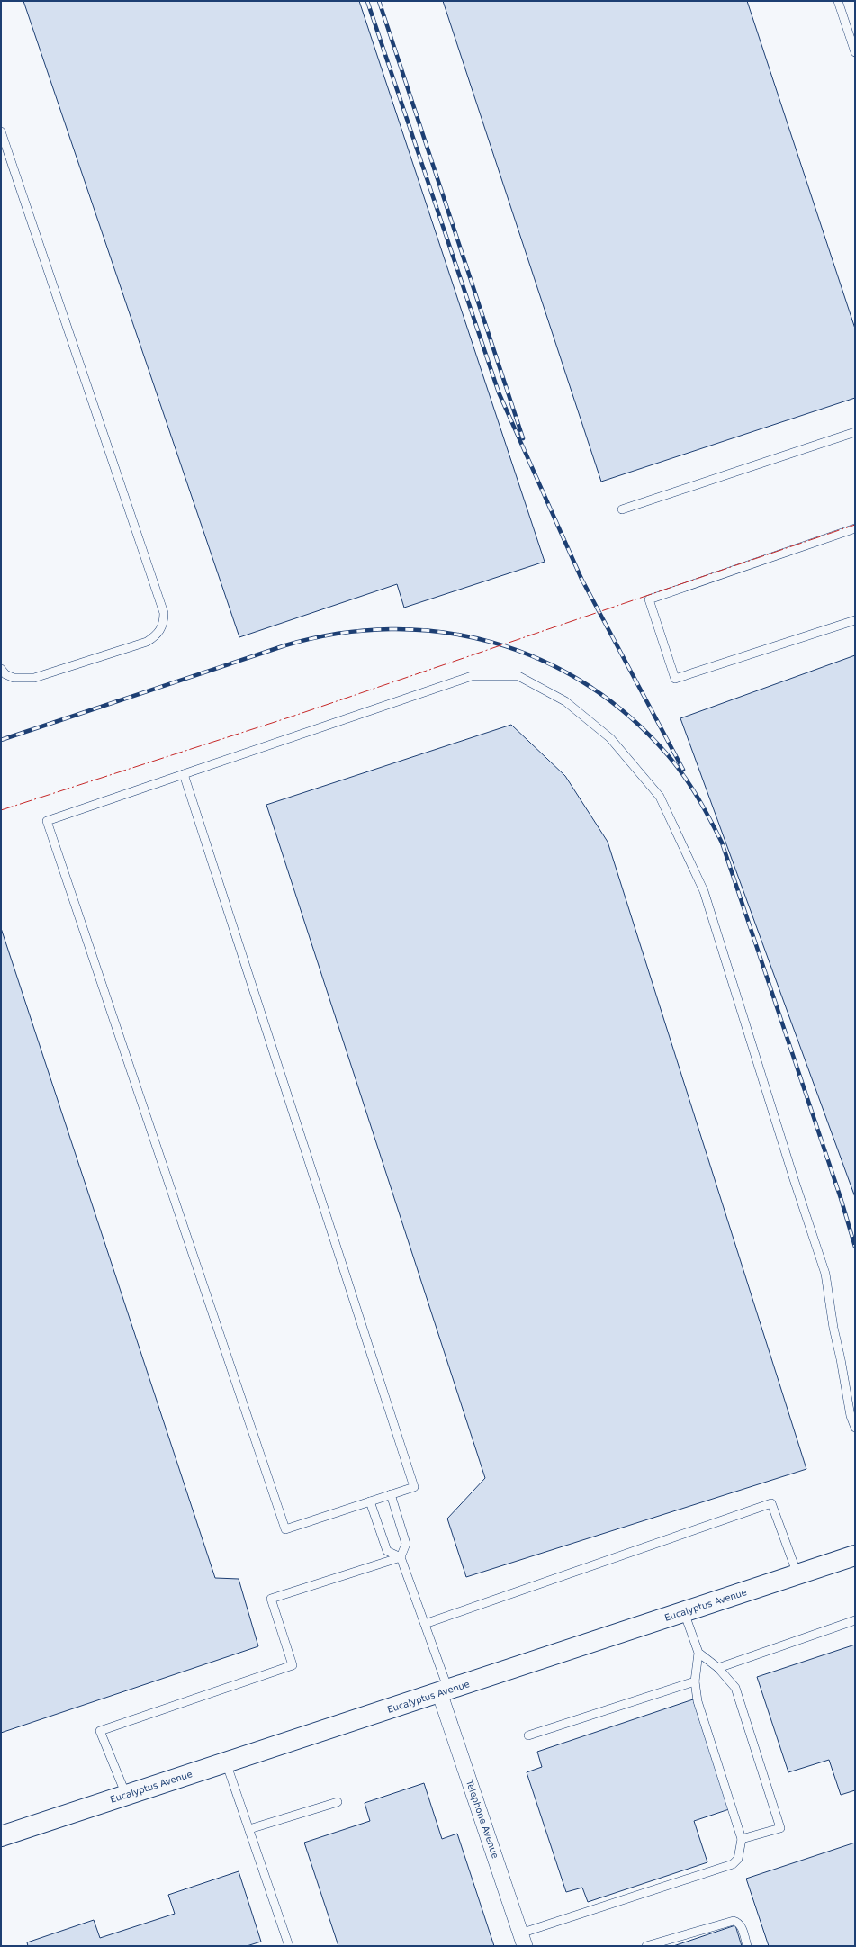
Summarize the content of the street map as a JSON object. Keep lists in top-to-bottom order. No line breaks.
{"streets":{"street":["Eucalyptus Avenue","Telephone Avenue"]},"crossings":[["Eucalyptus Avenue","Telephone Avenue"]]}
